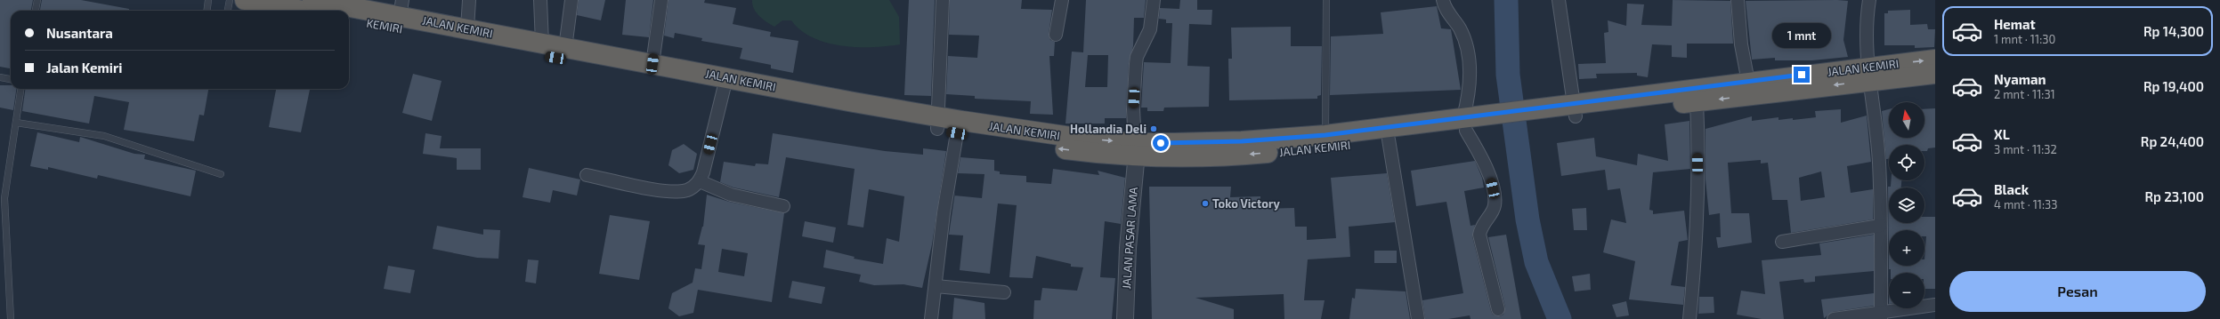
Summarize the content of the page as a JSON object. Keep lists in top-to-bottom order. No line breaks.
{"streets":{"highway":["KEMIRI","JALAN KEMIRI"],"street":["JALAN PASAR LAMA"]},"crossings":[["KEMIRI","JALAN KEMIRI"],["JALAN KEMIRI","JALAN PASAR LAMA"]],"places":["Hollandia Deli","Toko Victory"],"north":"top","page":{"list":[{"name":"Hemat","note":"1 mnt · 11:30","value":"Rp 14,300"},{"name":"Nyaman","note":"2 mnt · 11:31","value":"Rp 19,400"},{"name":"XL","note":"3 mnt · 11:32","value":"Rp 24,400"},{"name":"Black","note":"4 mnt · 11:33","value":"Rp 23,100"}],"banner":["Nusantara","Jalan Kemiri"],"bubble":"1 mnt","map_buttons":["+","−"],"buttons":"Pesan"}}
